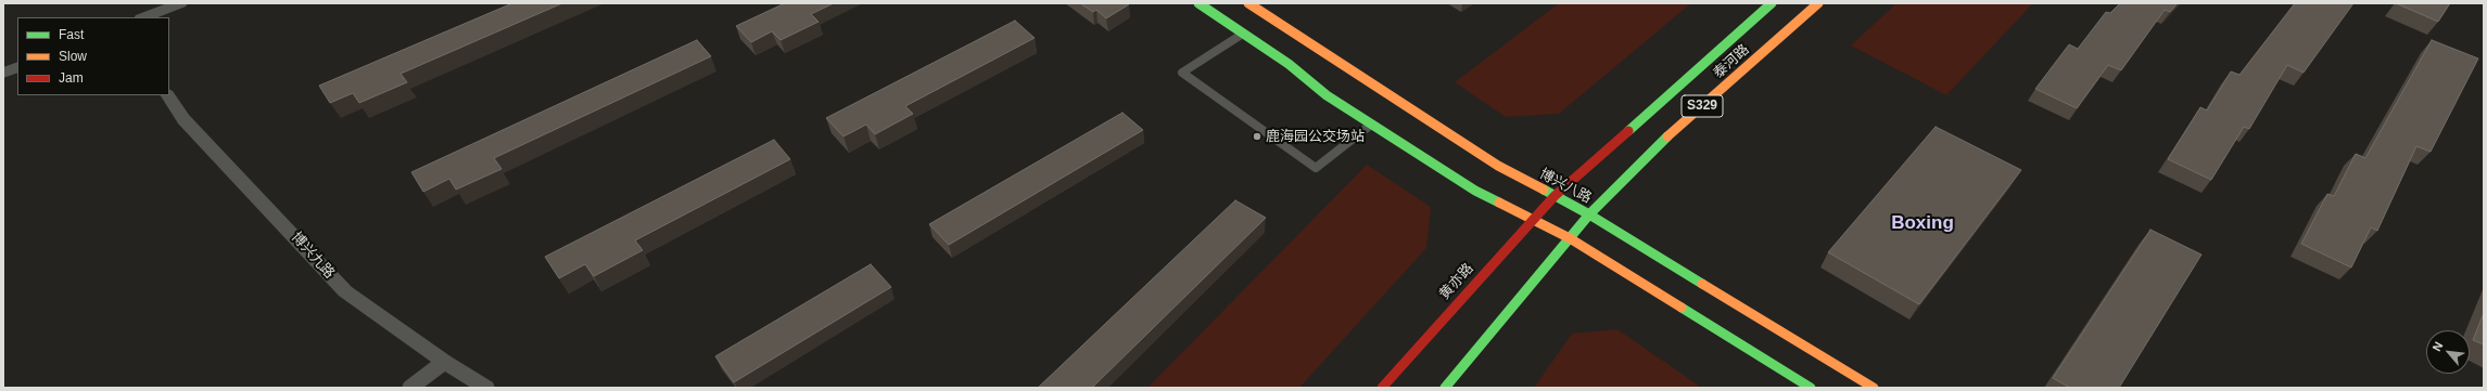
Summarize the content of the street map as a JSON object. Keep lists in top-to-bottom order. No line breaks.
{"streets":{"street":["泰河路","S329","博兴八路","博兴九路","黄亦路"]},"crossings":[["泰河路","S329"],["泰河路","博兴八路"],["泰河路","黄亦路"],["S329","博兴八路"],["博兴八路","黄亦路"]],"districts":["Boxing"],"places":["鹿海园公交场站"],"legend":["Fast","Slow","Jam"],"north":"top left"}
